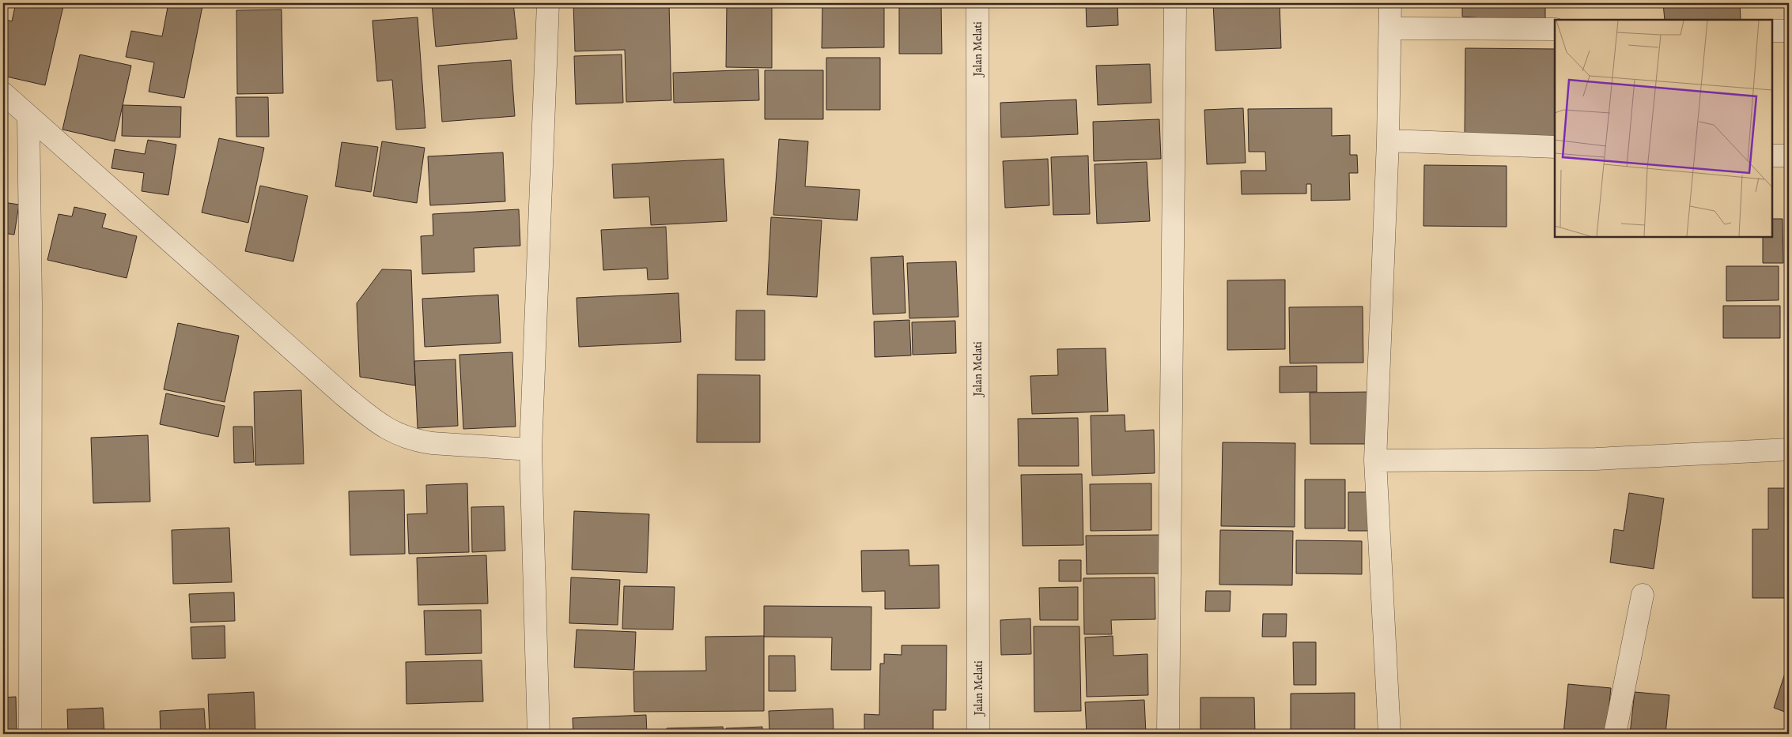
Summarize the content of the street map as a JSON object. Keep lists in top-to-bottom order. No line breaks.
{"streets":{"street":["Jalan Melati"]}}
